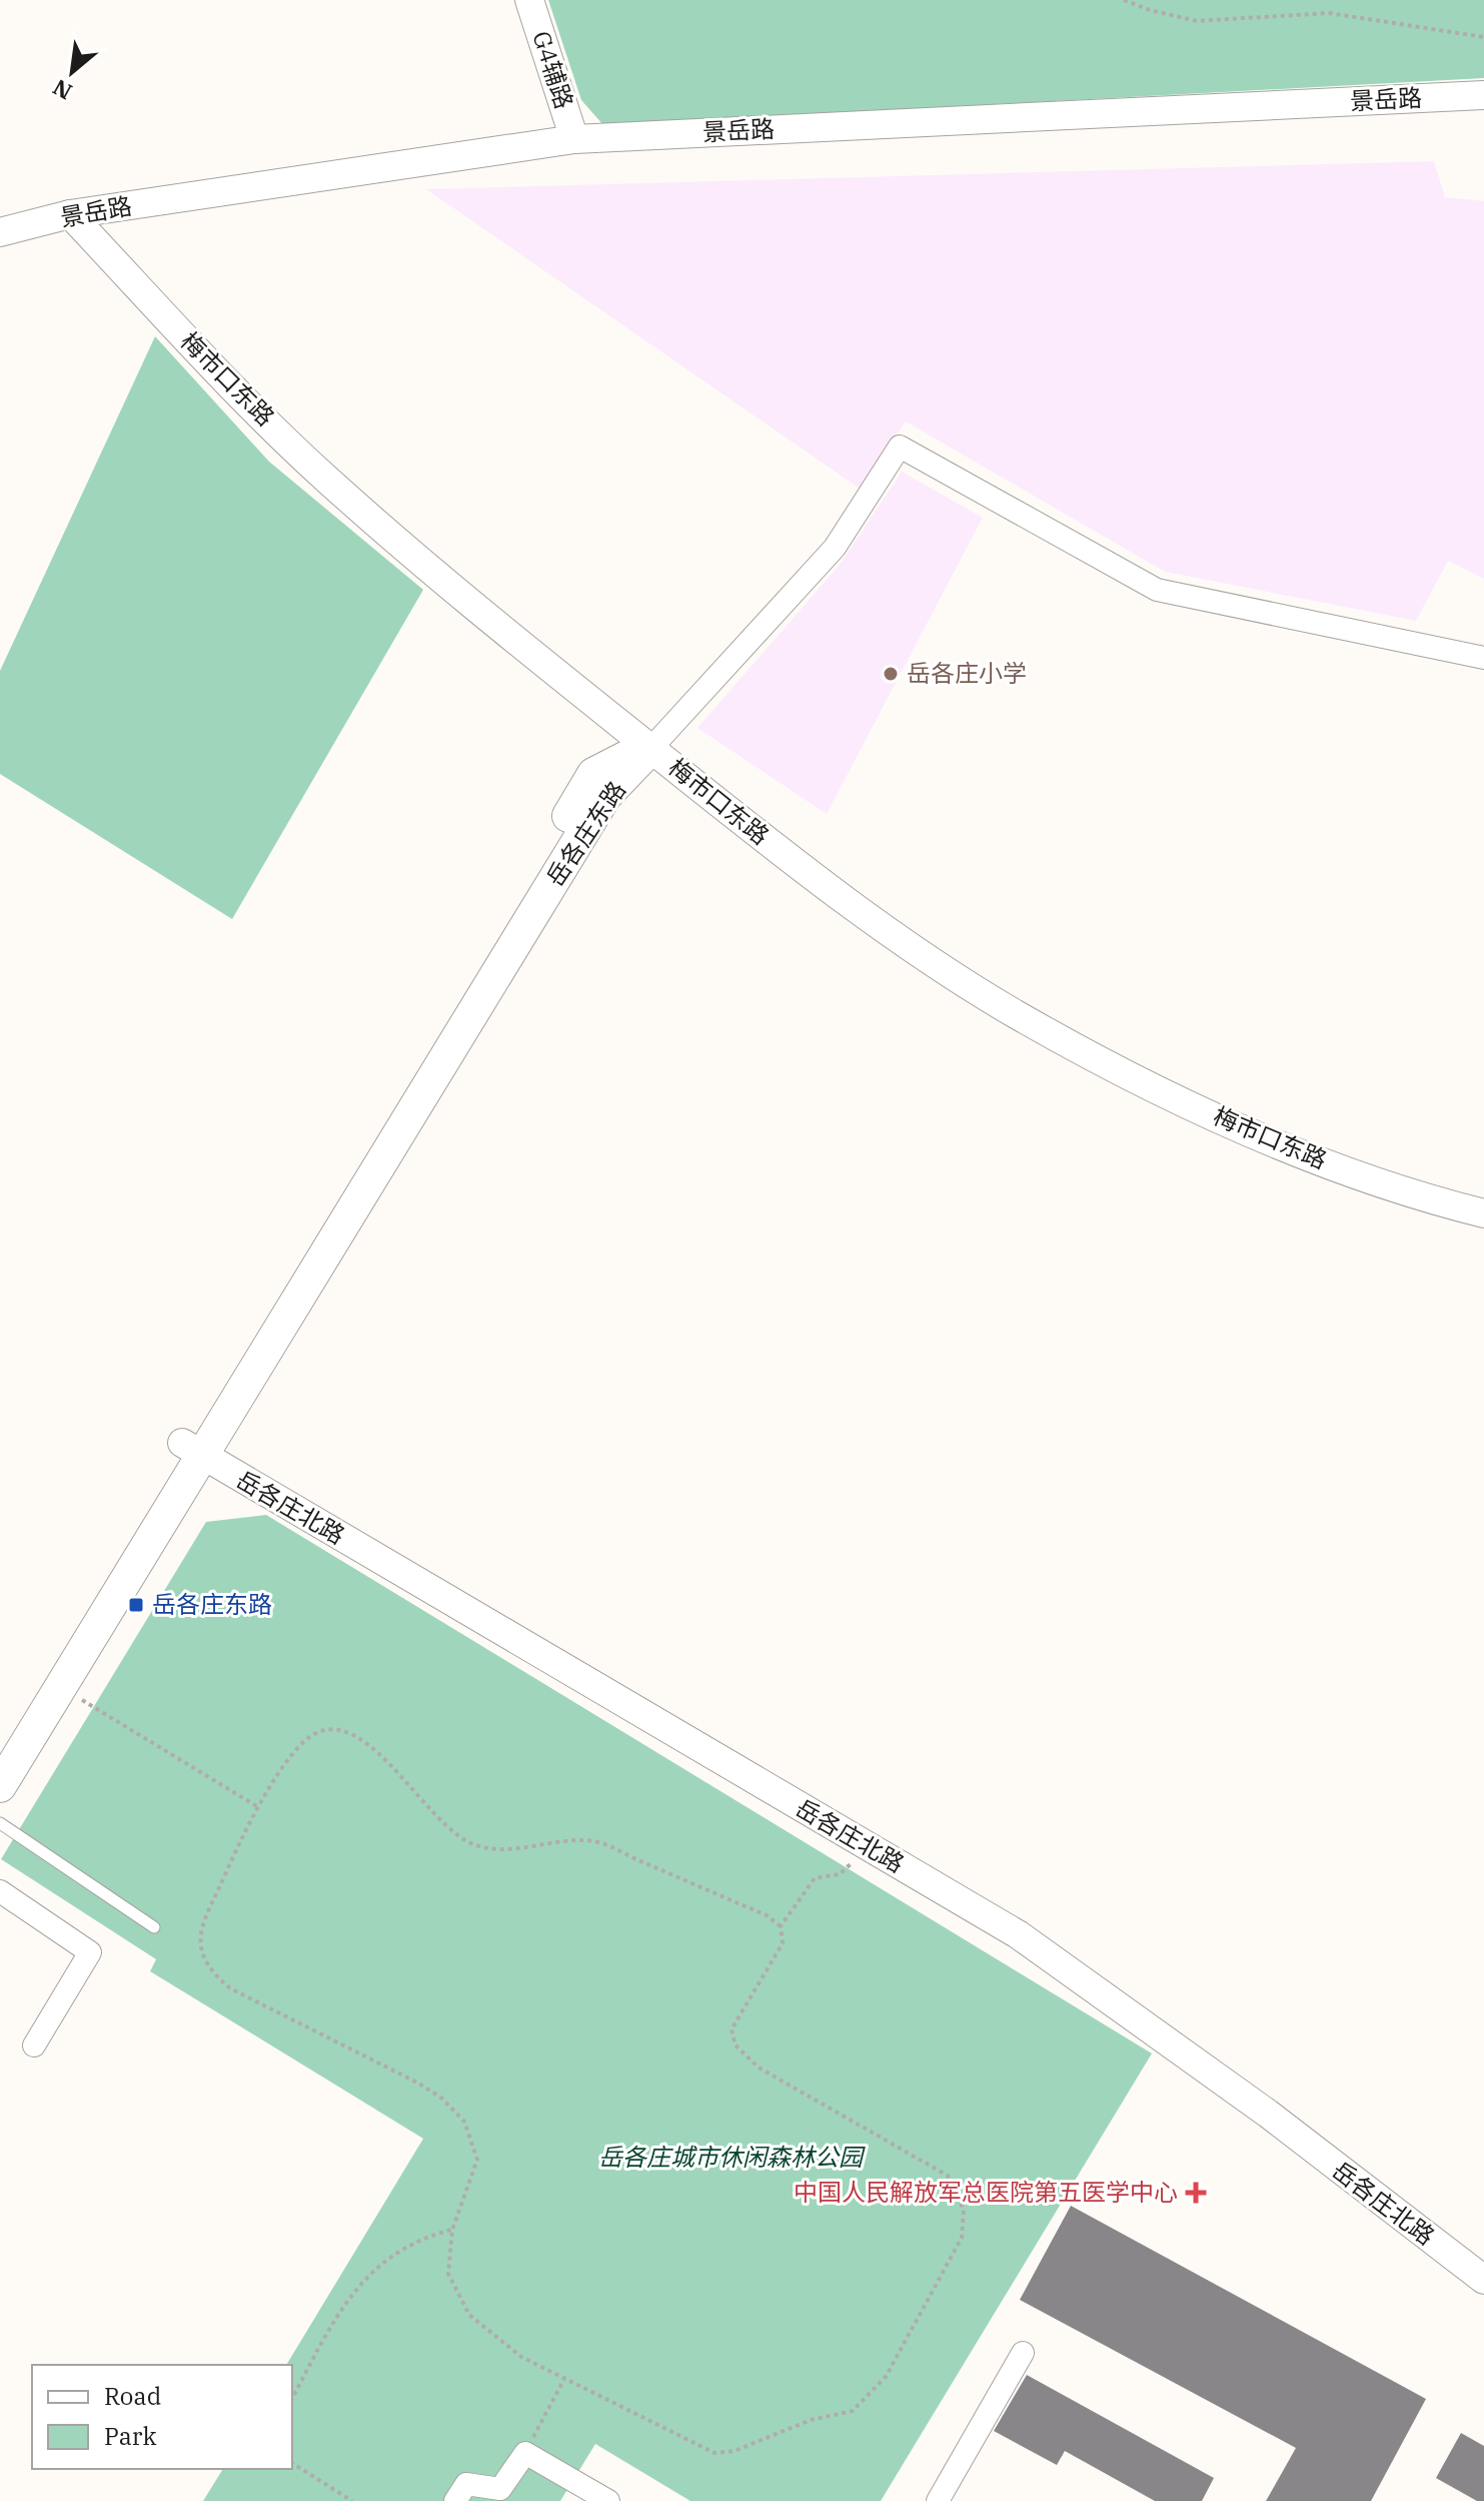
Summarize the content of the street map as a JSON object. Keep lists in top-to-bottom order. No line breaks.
{"streets":{"main road":["岳各庄东路"],"street":["G4辅路","景岳路","梅市口东路","岳各庄北路"]},"crossings":[["G4辅路","景岳路"],["景岳路","梅市口东路"],["梅市口东路","岳各庄东路"],["岳各庄东路","岳各庄北路"]],"parks":["岳各庄城市休闲森林公园"],"places":{"other":["岳各庄小学"],"transit":["岳各庄东路"],"health":["中国人民解放军总医院第五医学中心"]},"legend":["Road","Park"],"north":"bottom left"}
